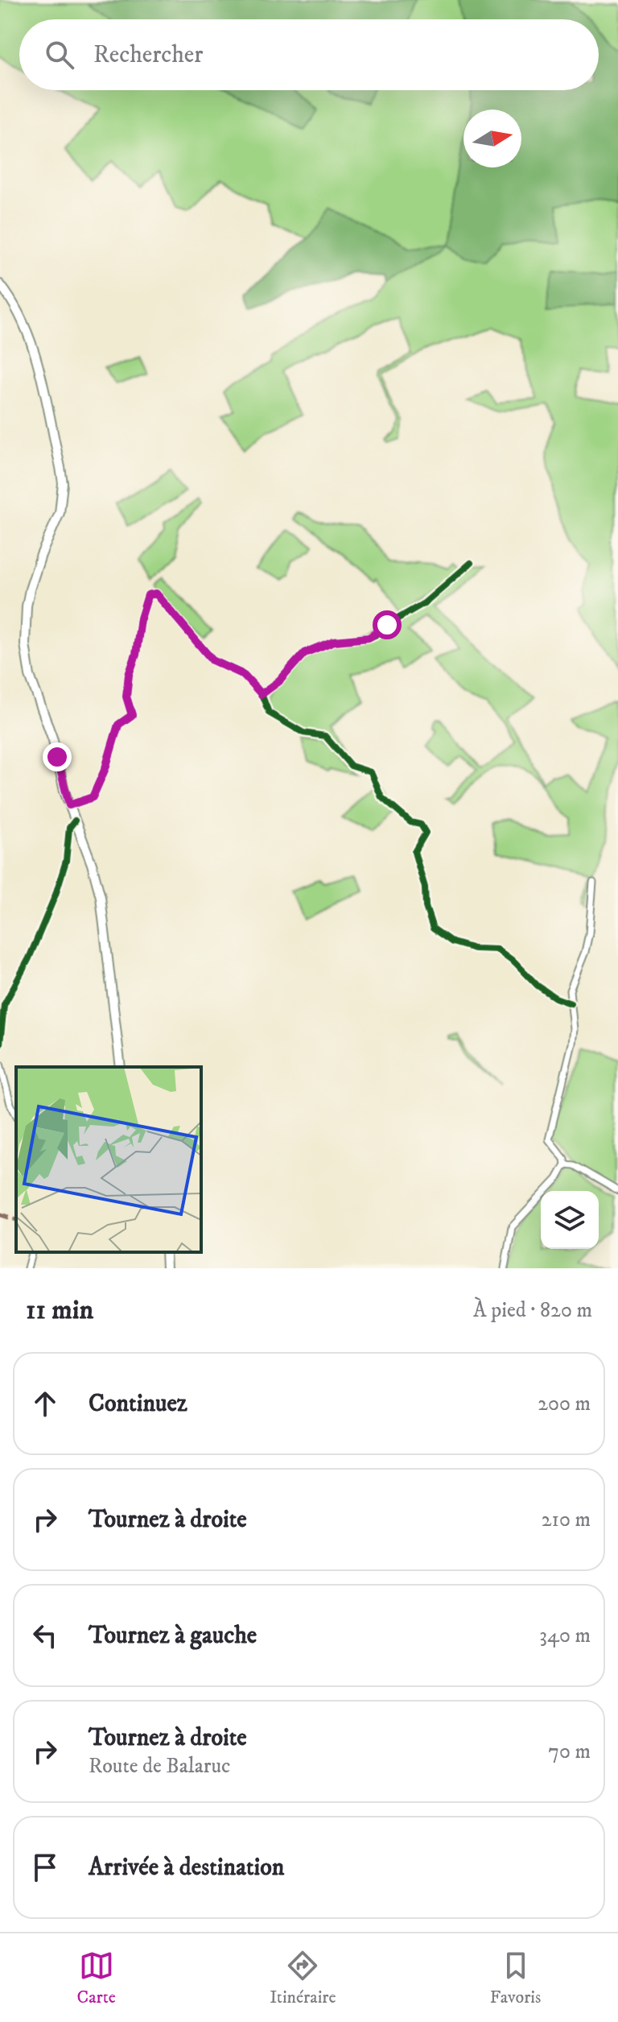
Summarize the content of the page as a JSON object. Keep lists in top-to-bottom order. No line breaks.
{"north":"right","page":{"search":"Rechercher","heading":["11 min","À pied · 820 m"],"list":[["Continuez","200 m"],["Tournez à droite","210 m"],["Tournez à gauche","340 m"],["Tournez à droite","Route de Balaruc","70 m"],"Arrivée à destination"],"nav":["Carte","Itinéraire","Favoris"]}}
